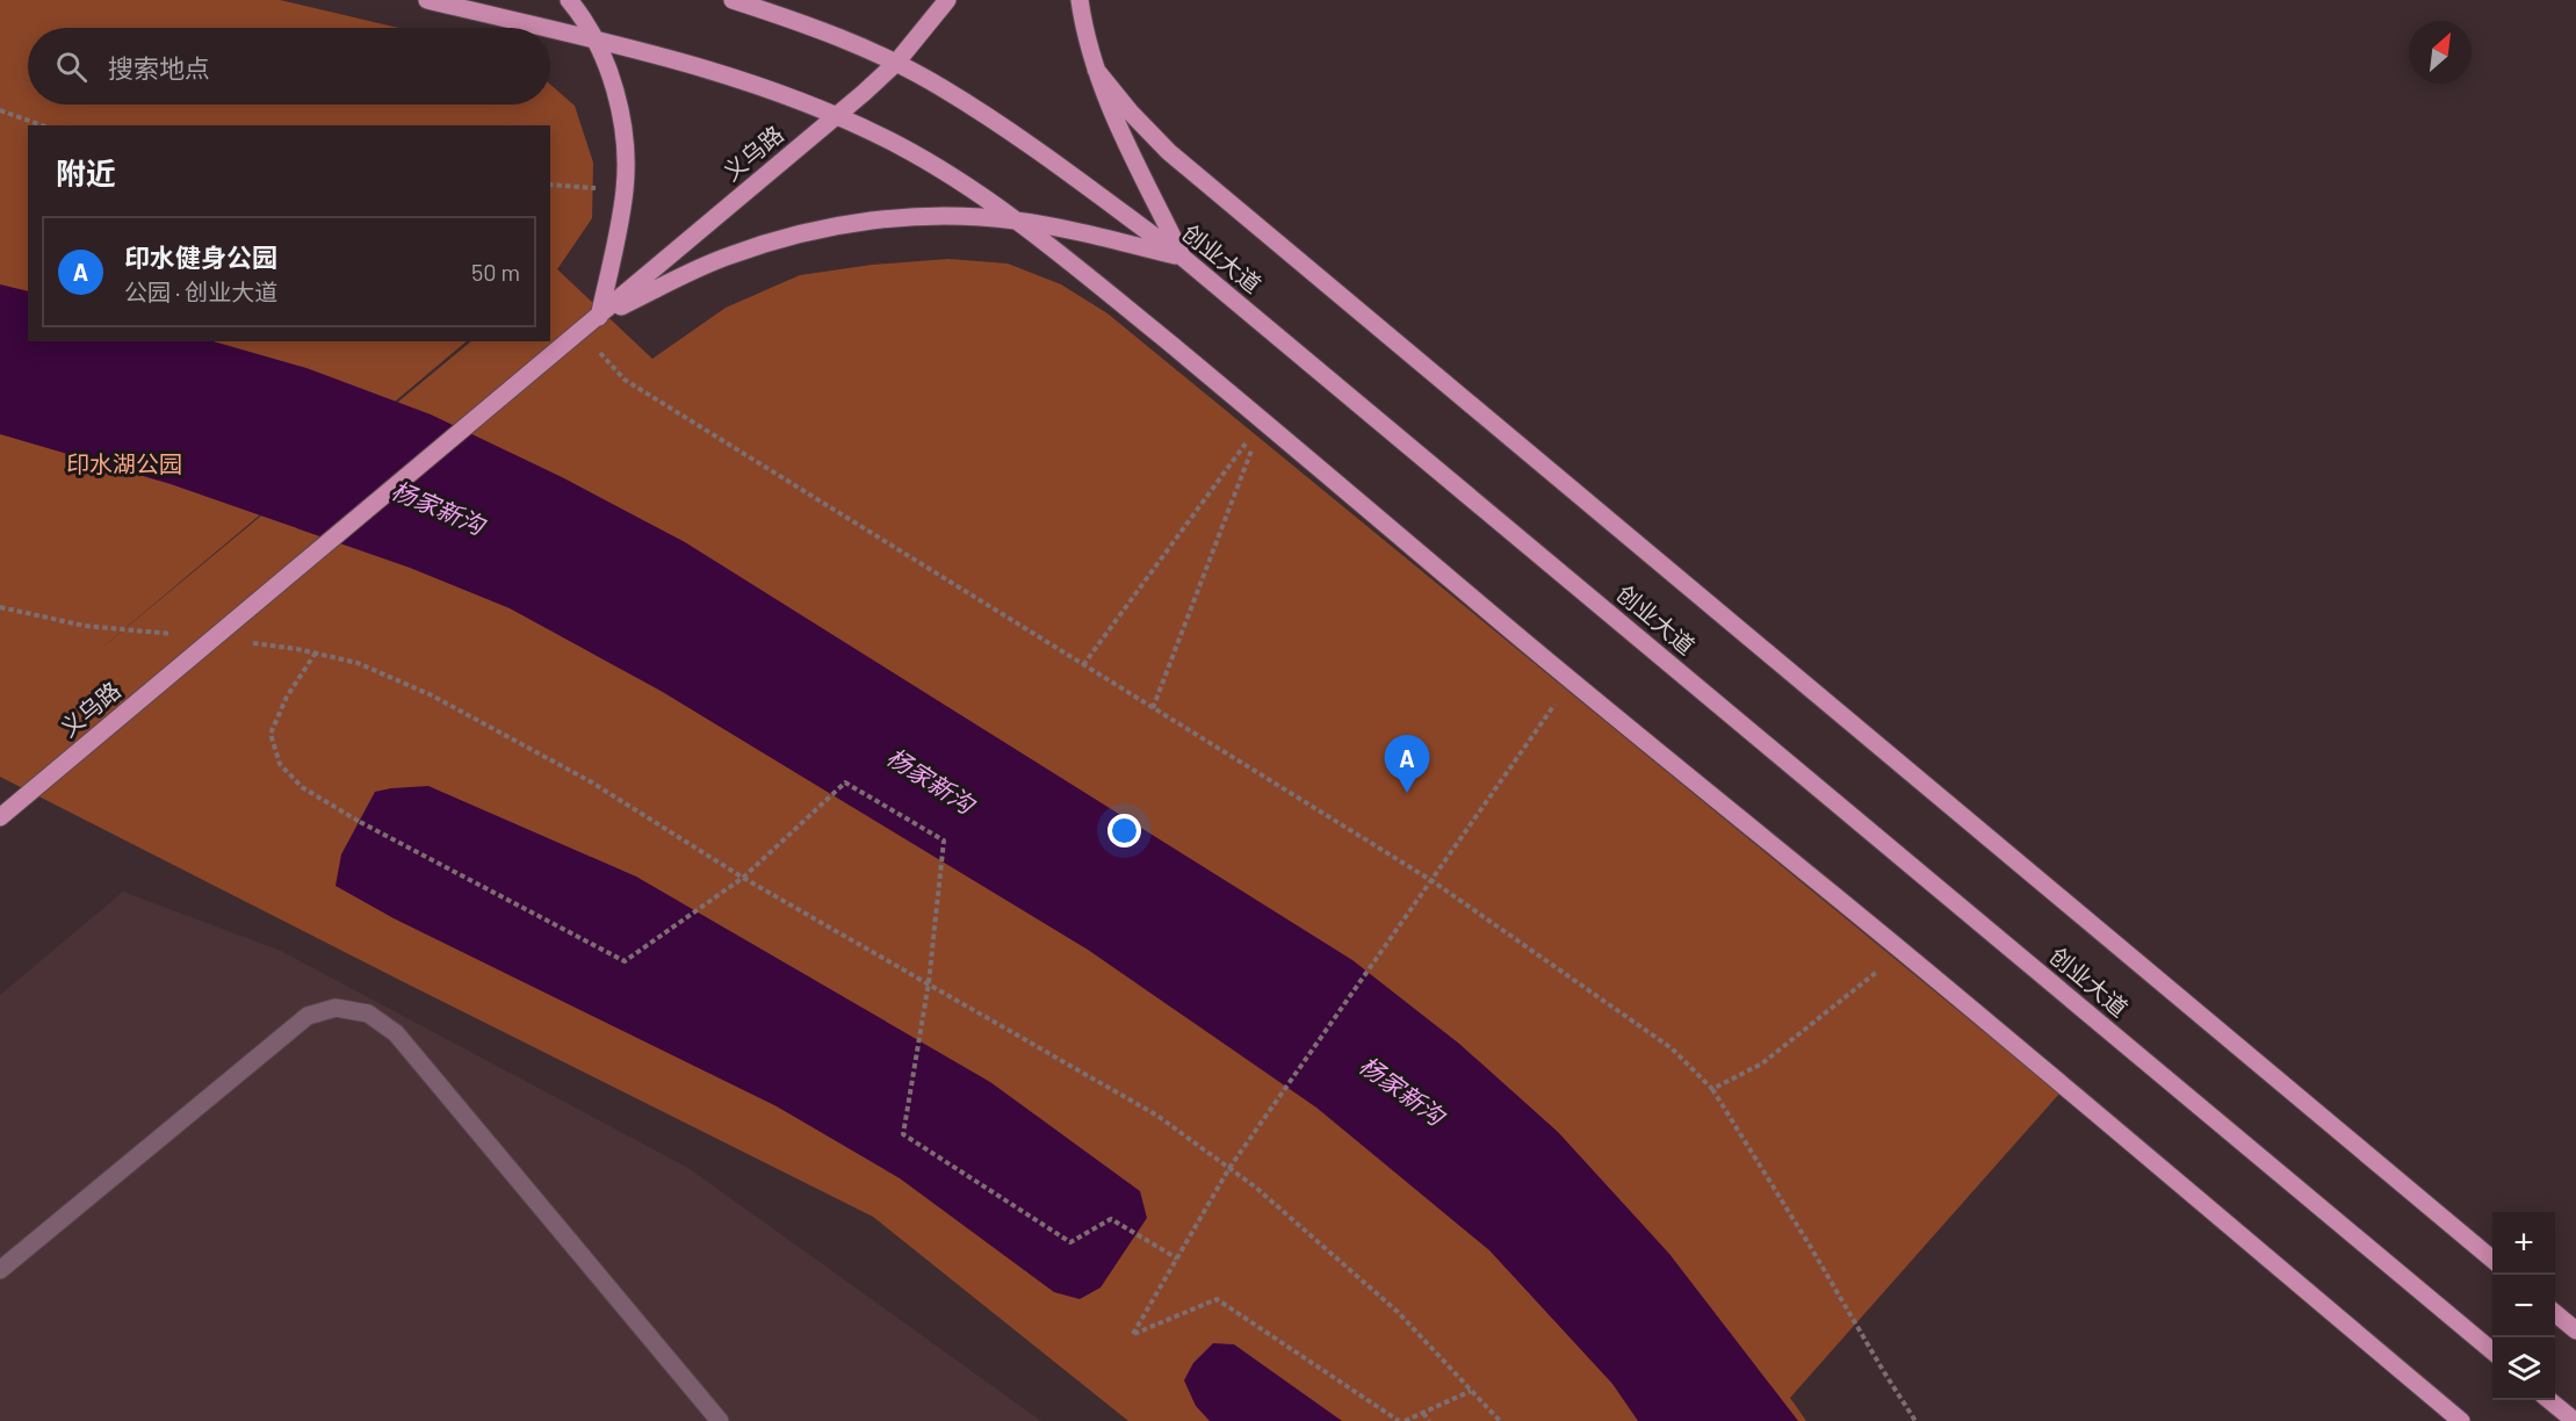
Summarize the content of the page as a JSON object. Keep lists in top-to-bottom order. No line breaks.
{"streets":{"main road":["义乌路","创业大道"]},"crossings":[["义乌路","创业大道"]],"water":["杨家新沟"],"parks":["印水湖公园"],"north":"top right","page":{"search":"搜索地点","heading":"附近","list":[{"mark":"A","name":"印水健身公园","note":"公园 · 创业大道","value":"50 m"}],"pins":"A","map_buttons":["+","−"]}}
